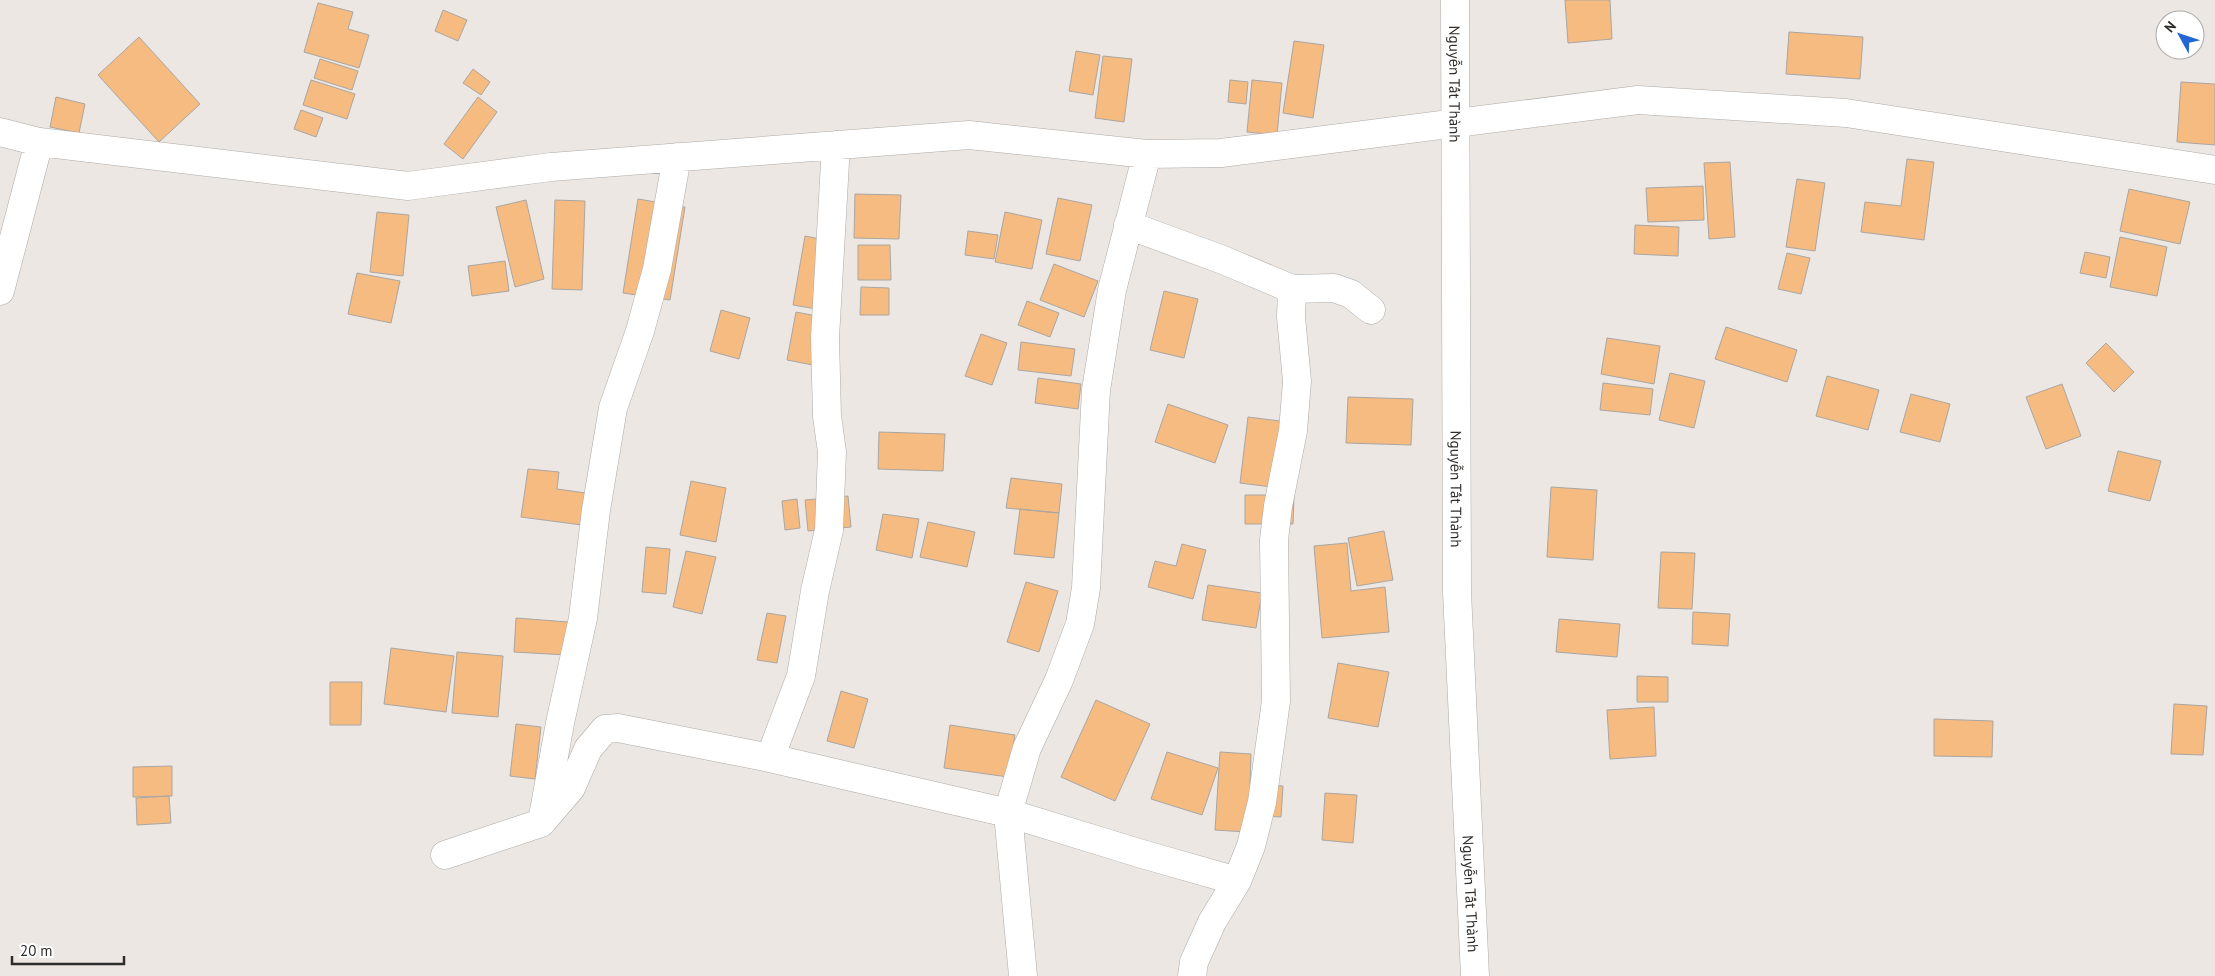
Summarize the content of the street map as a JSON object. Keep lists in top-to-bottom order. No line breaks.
{"streets":{"street":["Nguyễn Tất Thành"]},"scale_bar":"20 m","north":"top left"}
